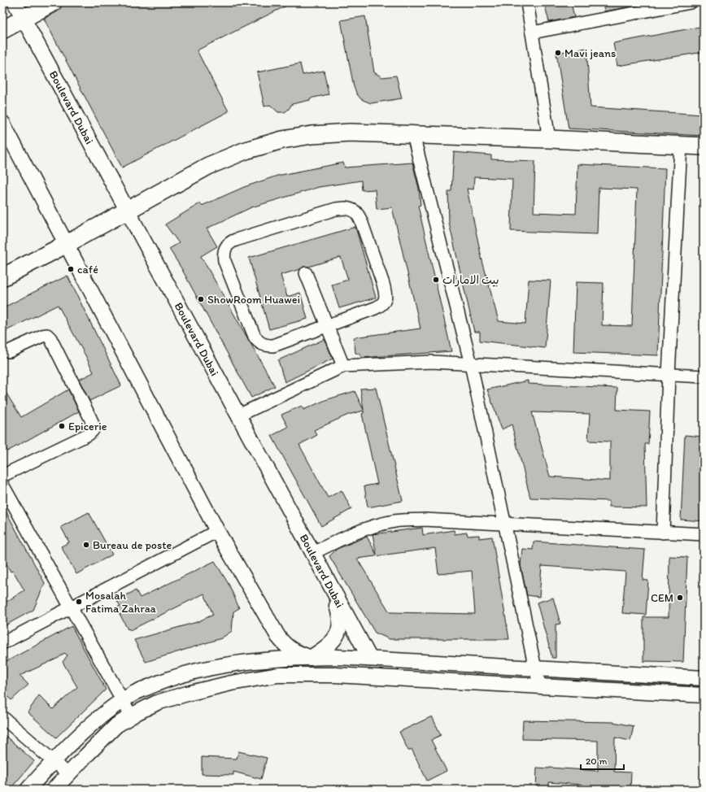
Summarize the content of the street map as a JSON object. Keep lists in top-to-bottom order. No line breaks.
{"streets":{"street":["Boulevard Dubai"]},"places":["Mavi jeans","café","بيت الامارات","ShowRoom Huawei","Epicerie","Bureau de poste","CEM","Mosalah Fatima Zahraa"],"scale_bar":"20 m"}
